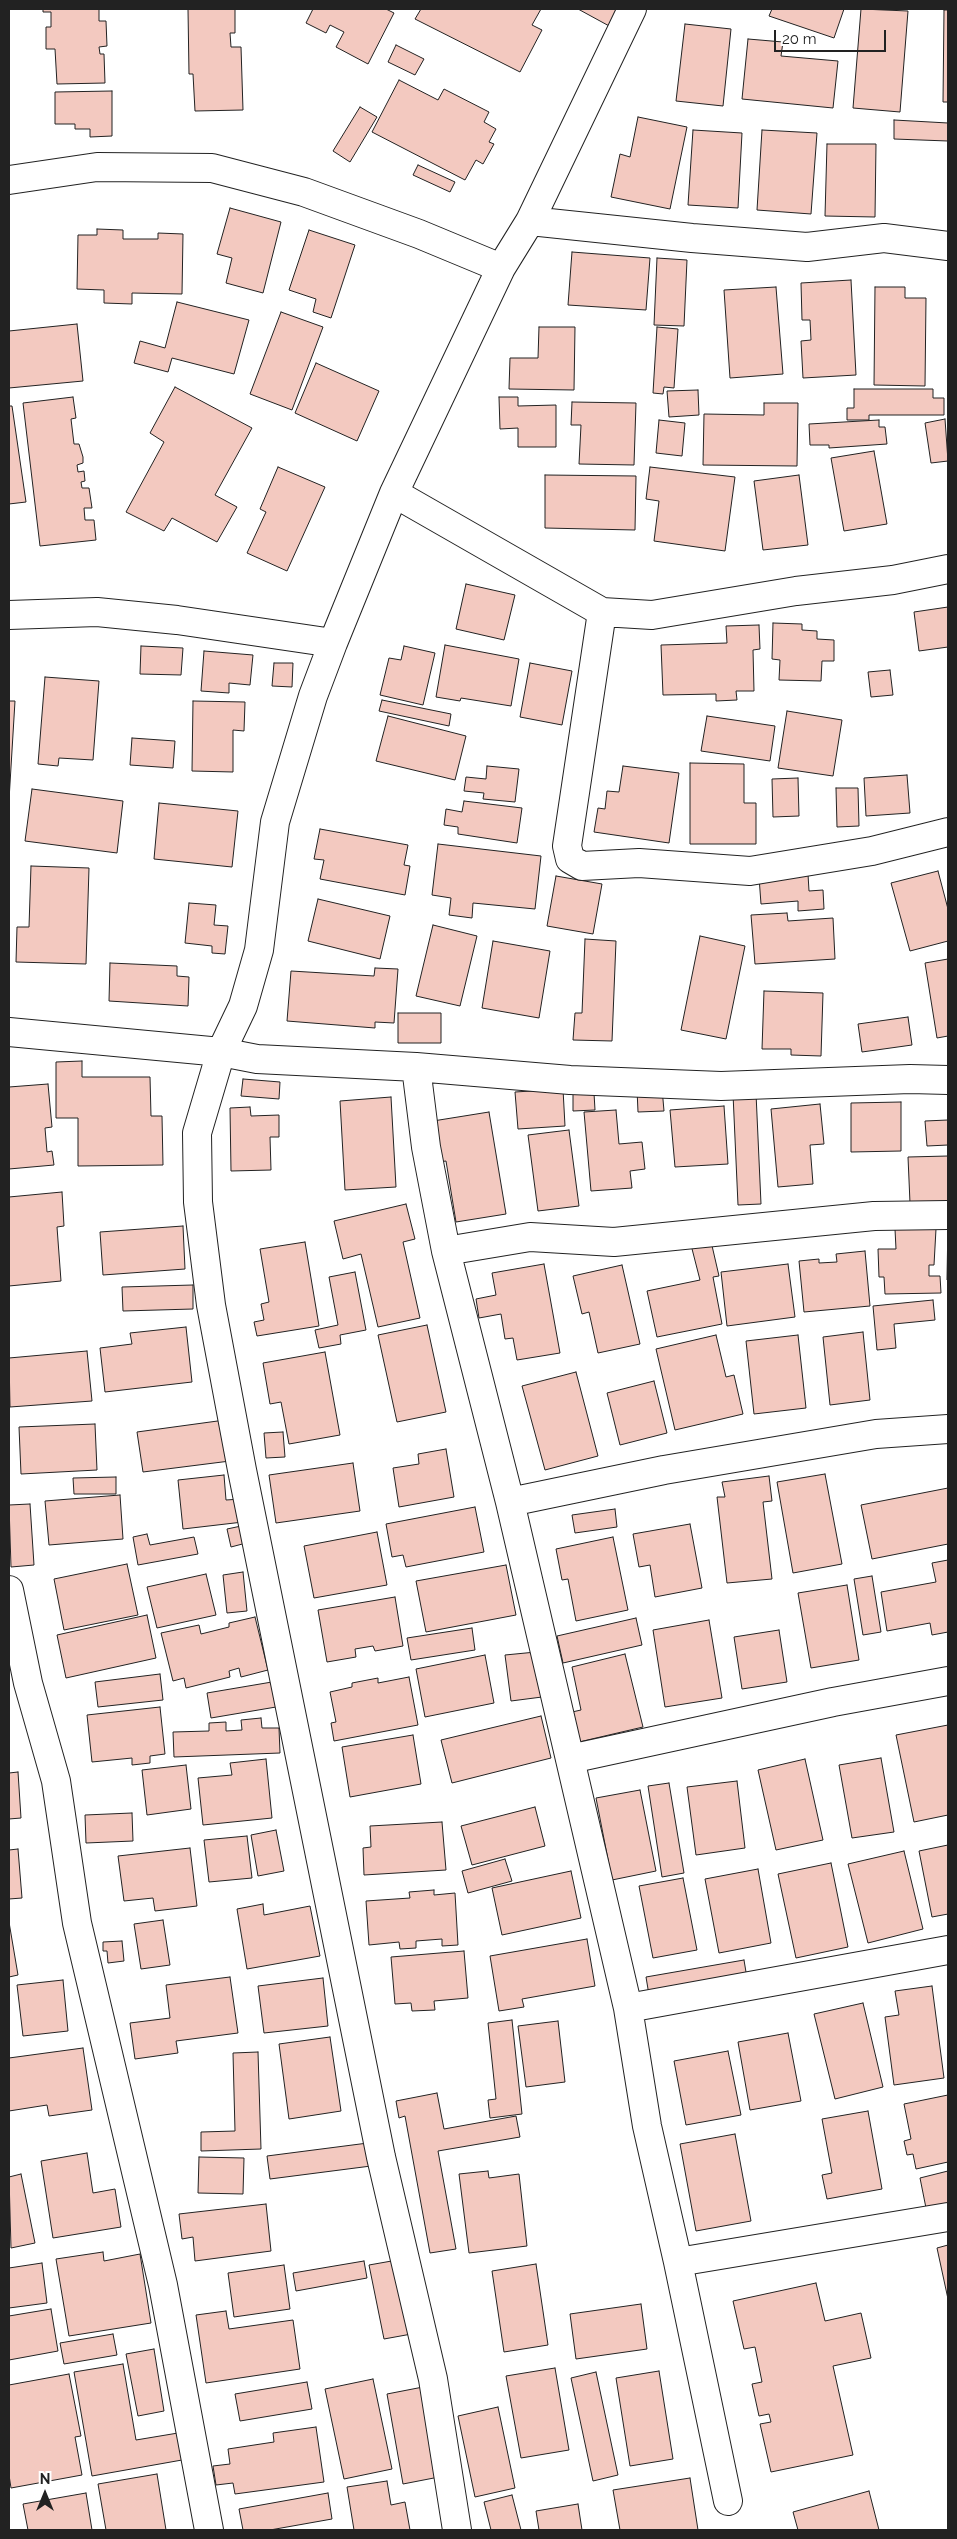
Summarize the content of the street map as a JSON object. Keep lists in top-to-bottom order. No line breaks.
{"scale_bar":"20 m","north":"top"}
